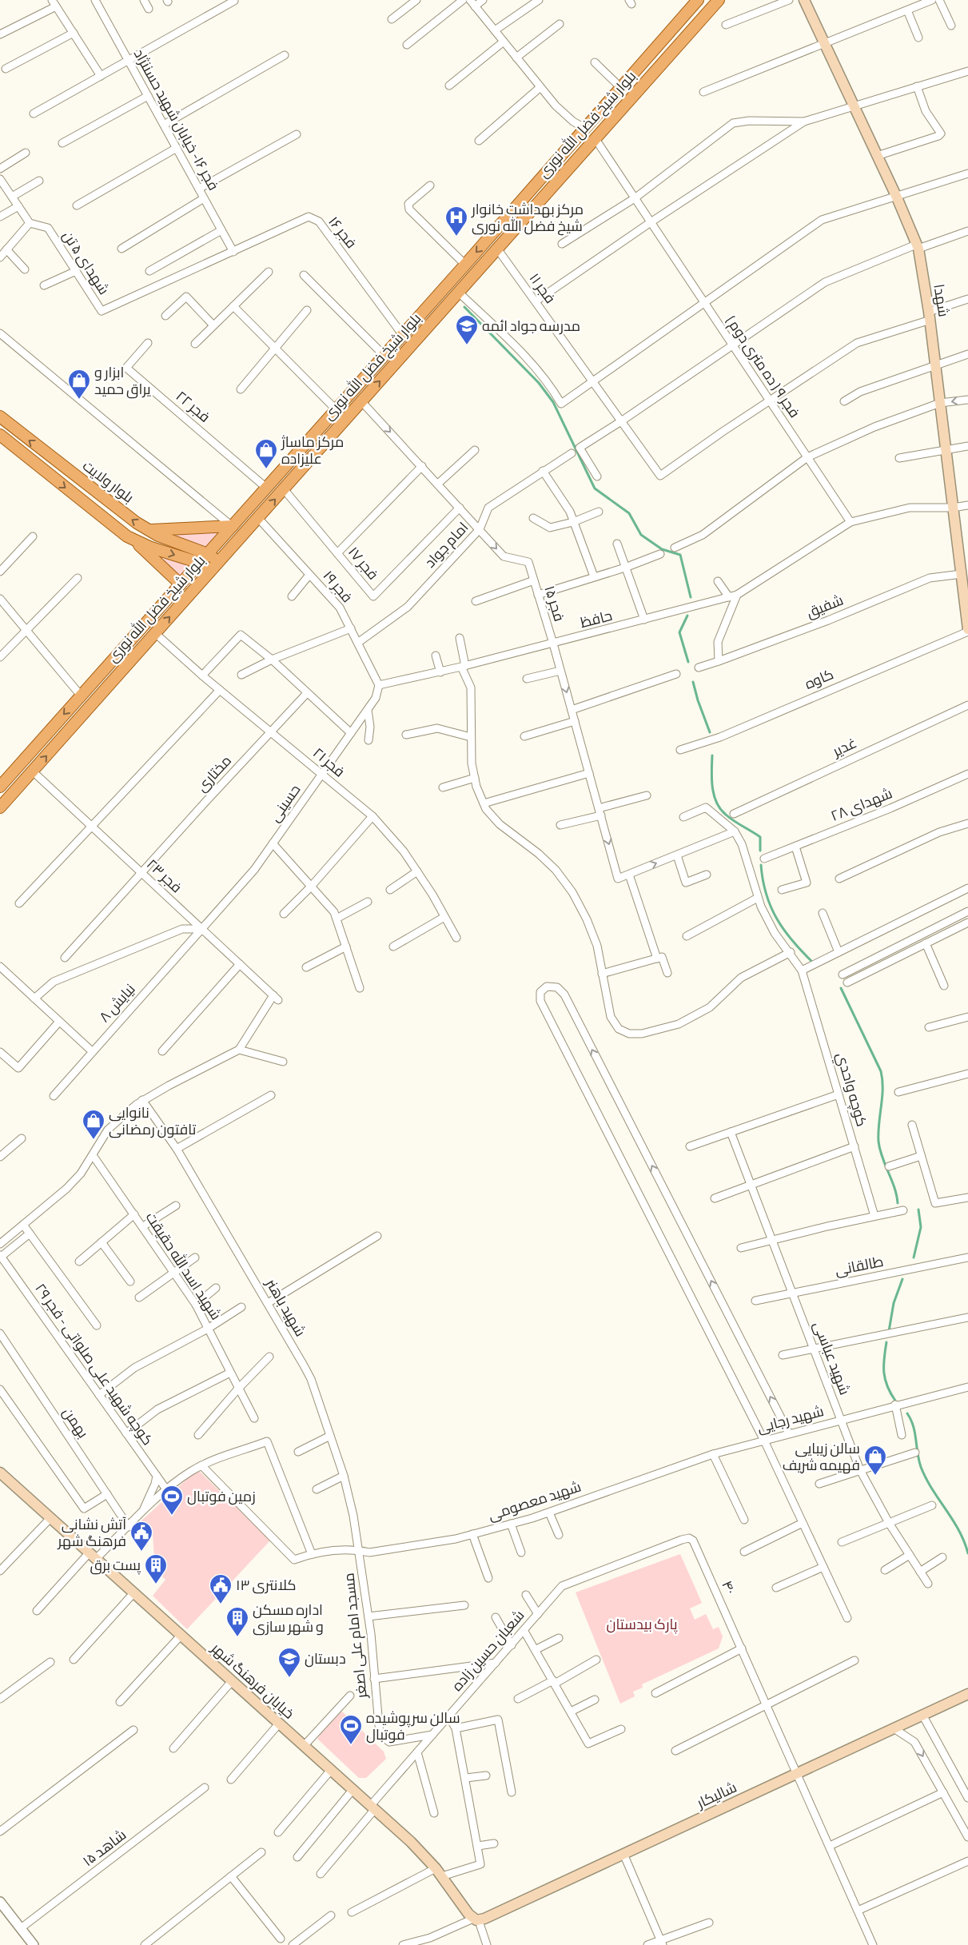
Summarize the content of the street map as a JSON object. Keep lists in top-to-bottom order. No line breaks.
{"streets":{"main road":["بلوار شیخ فضل الله نوری","شهدا","بلوار ولایت","خیابان فرهنگ شهر","شالیکار"],"street":["فجر ۱۶- خیابان شهید حسننژاد","فجر ۱۶","شهدای ۵ تن","فجر ۱۱","فجر ۹ ( ده متری دوم )","فجر ۲۲","امام جواد","فجر ۱۷","فجر ۱۹","فجر ۱۵","شفیق","حافظ","کاوه","غدیر","فجر ۲۱","مختاری","حسینی","شهدای ۲۸","فجر ۲۳","نیایش ۸","كوچه واحدي","شهید اسد الله حقیقت","طالقانی","شهید باهنر","شهید عباسی","کوچه شهید علی صلواتی - فجر ۲۹","شهید رجایی","بهمن","شهید معصومی","۴۰","مسجد امام علی اصغر","شعبان حسین زاده","شاهد ۱۵"]},"crossings":[["فجر ۱۶- خیابان شهید حسننژاد","فجر ۱۶"],["فجر ۱۶- خیابان شهید حسننژاد","شهدای ۵ تن"],["بلوار شیخ فضل الله نوری","فجر ۱۱"],["بلوار شیخ فضل الله نوری","فجر ۹ ( ده متری دوم )"],["بلوار شیخ فضل الله نوری","بلوار ولایت"],["بلوار شیخ فضل الله نوری","فجر ۱۷"],["بلوار شیخ فضل الله نوری","فجر ۱۹"],["بلوار شیخ فضل الله نوری","فجر ۱۵"],["بلوار شیخ فضل الله نوری","فجر ۲۱"],["بلوار شیخ فضل الله نوری","فجر ۲۳"],["فجر ۱۶","شهدای ۵ تن"],["فجر ۱۱","فجر ۹ ( ده متری دوم )"],["شهدا","شفیق"],["شهدا","کاوه"],["فجر ۹ ( ده متری دوم )","حافظ"],["امام جواد","فجر ۱۹"],["امام جواد","فجر ۱۵"],["فجر ۱۷","فجر ۱۵"],["فجر ۱۹","حسینی"],["فجر ۱۵","حافظ"],["فجر ۲۱","مختاری"],["فجر ۲۱","حسینی"],["مختاری","فجر ۲۳"],["حسینی","فجر ۲۳"],["حسینی","نیایش ۸"],["فجر ۲۳","نیایش ۸"],["طالقانی","شهید عباسی"],["شهید باهنر","شهید معصومی"],["شهید باهنر","مسجد امام علی اصغر"],["شهید عباسی","شهید رجایی"],["شهید رجایی","شهید معصومی"],["شهید معصومی","مسجد امام علی اصغر"],["۴۰","شعبان حسین زاده"],["۴۰","شالیکار"],["مسجد امام علی اصغر","شعبان حسین زاده"],["شعبان حسین زاده","خیابان فرهنگ شهر"],["خیابان فرهنگ شهر","شالیکار"]],"parks":["پارک بیدستان"],"places":{"hospital":["مرکز بهداشت خانوار شیخ فضل الله نوری"],"school or university":["مدرسه جواد ائمه","دبستان"],"shop":["ابزار و یراق حمید","مرکز ماساژ علیزاده","نانوایی تافتون رمضانی","سالن زیبایی فهیمه شریف"],"sports":["زمین فوتبال","سالن سرپوشیده فوتبال"],"public building":["آتش نشانی فرهنگ شهر","کلانتری ۱۳"],"building":["پست برق","اداره مسکن و شهر سازی"]}}
